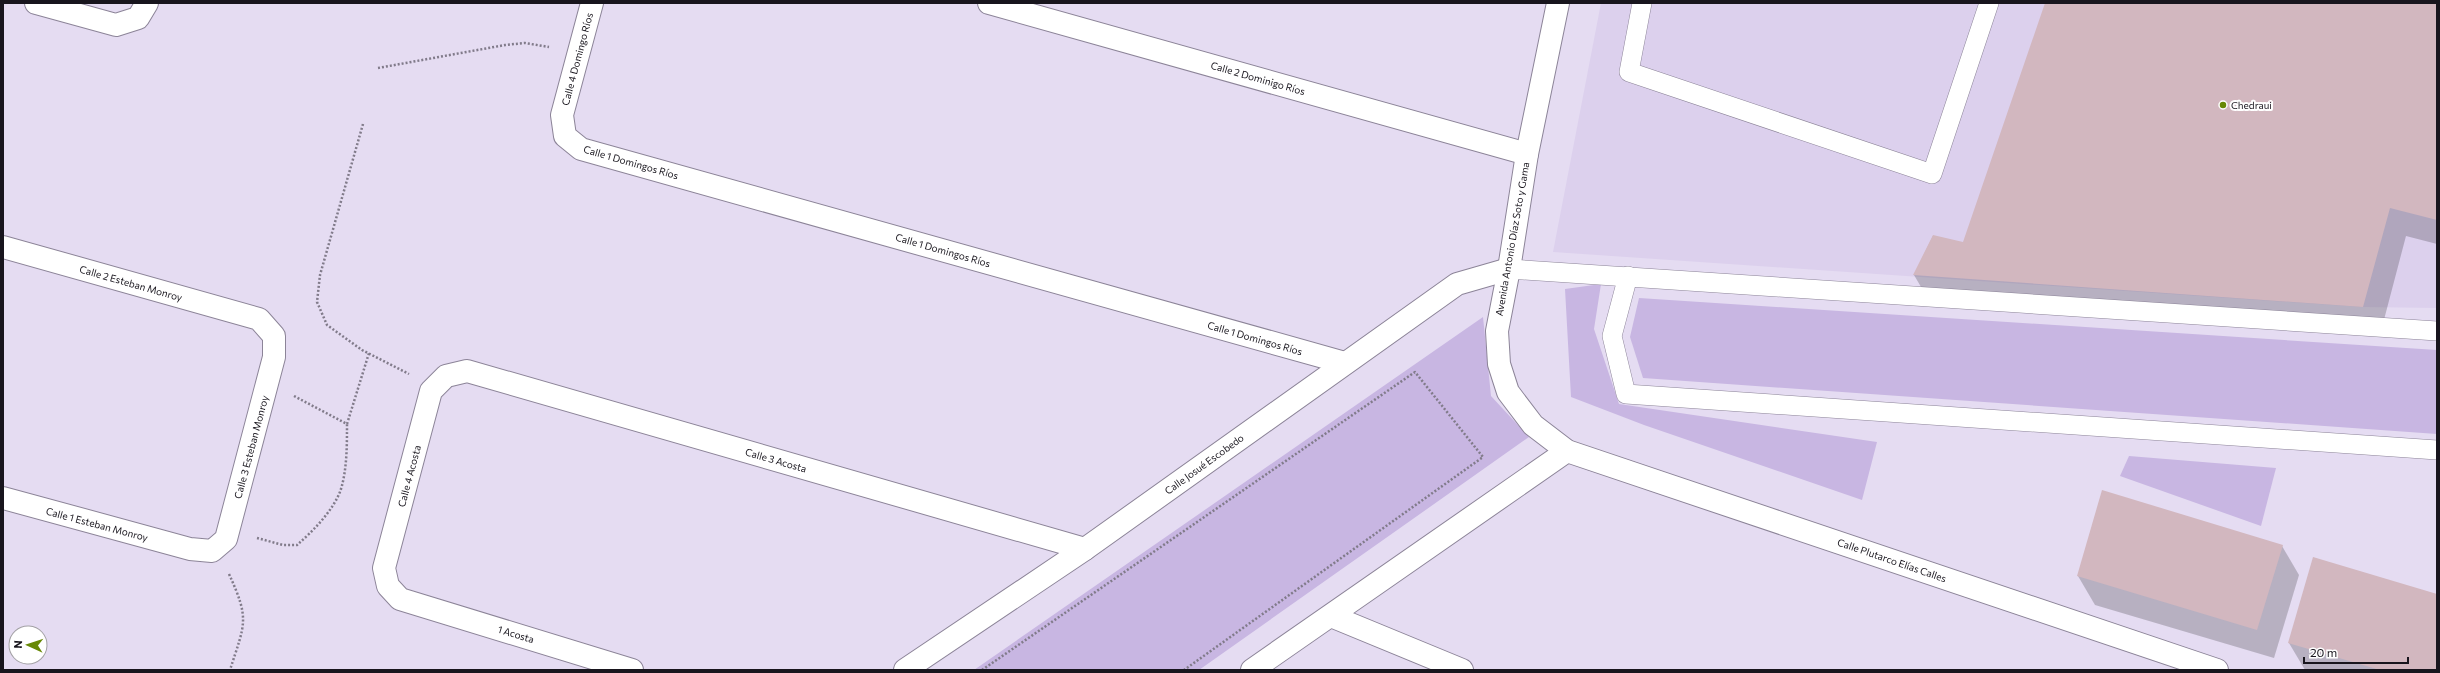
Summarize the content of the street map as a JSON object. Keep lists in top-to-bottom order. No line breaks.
{"streets":{"street":["Calle 4 Domingo Ríos","Calle 2 Dominigo Ríos","Calle 1 Domingos Ríos","Avenida Antonio Díaz Soto y Gama","Calle 2 Esteban Monroy","Calle 3 Esteban Monroy","Calle 3 Acosta","Calle Josué Escobedo","Calle 4 Acosta","Calle 1 Esteban Monroy","Calle Plutarco Elías Calles","1 Acosta"]},"crossings":[["Calle 4 Domingo Ríos","Calle 1 Domingos Ríos"],["Calle 2 Dominigo Ríos","Avenida Antonio Díaz Soto y Gama"],["Calle 1 Domingos Ríos","Calle Josué Escobedo"],["Avenida Antonio Díaz Soto y Gama","Calle Josué Escobedo"],["Avenida Antonio Díaz Soto y Gama","Calle Plutarco Elías Calles"],["Calle 2 Esteban Monroy","Calle 3 Esteban Monroy"],["Calle 3 Esteban Monroy","Calle 1 Esteban Monroy"],["Calle 3 Acosta","Calle Josué Escobedo"],["Calle 3 Acosta","Calle 4 Acosta"],["Calle 4 Acosta","1 Acosta"]],"places":["Chedraui"],"scale_bar":"20 m","north":"left"}
